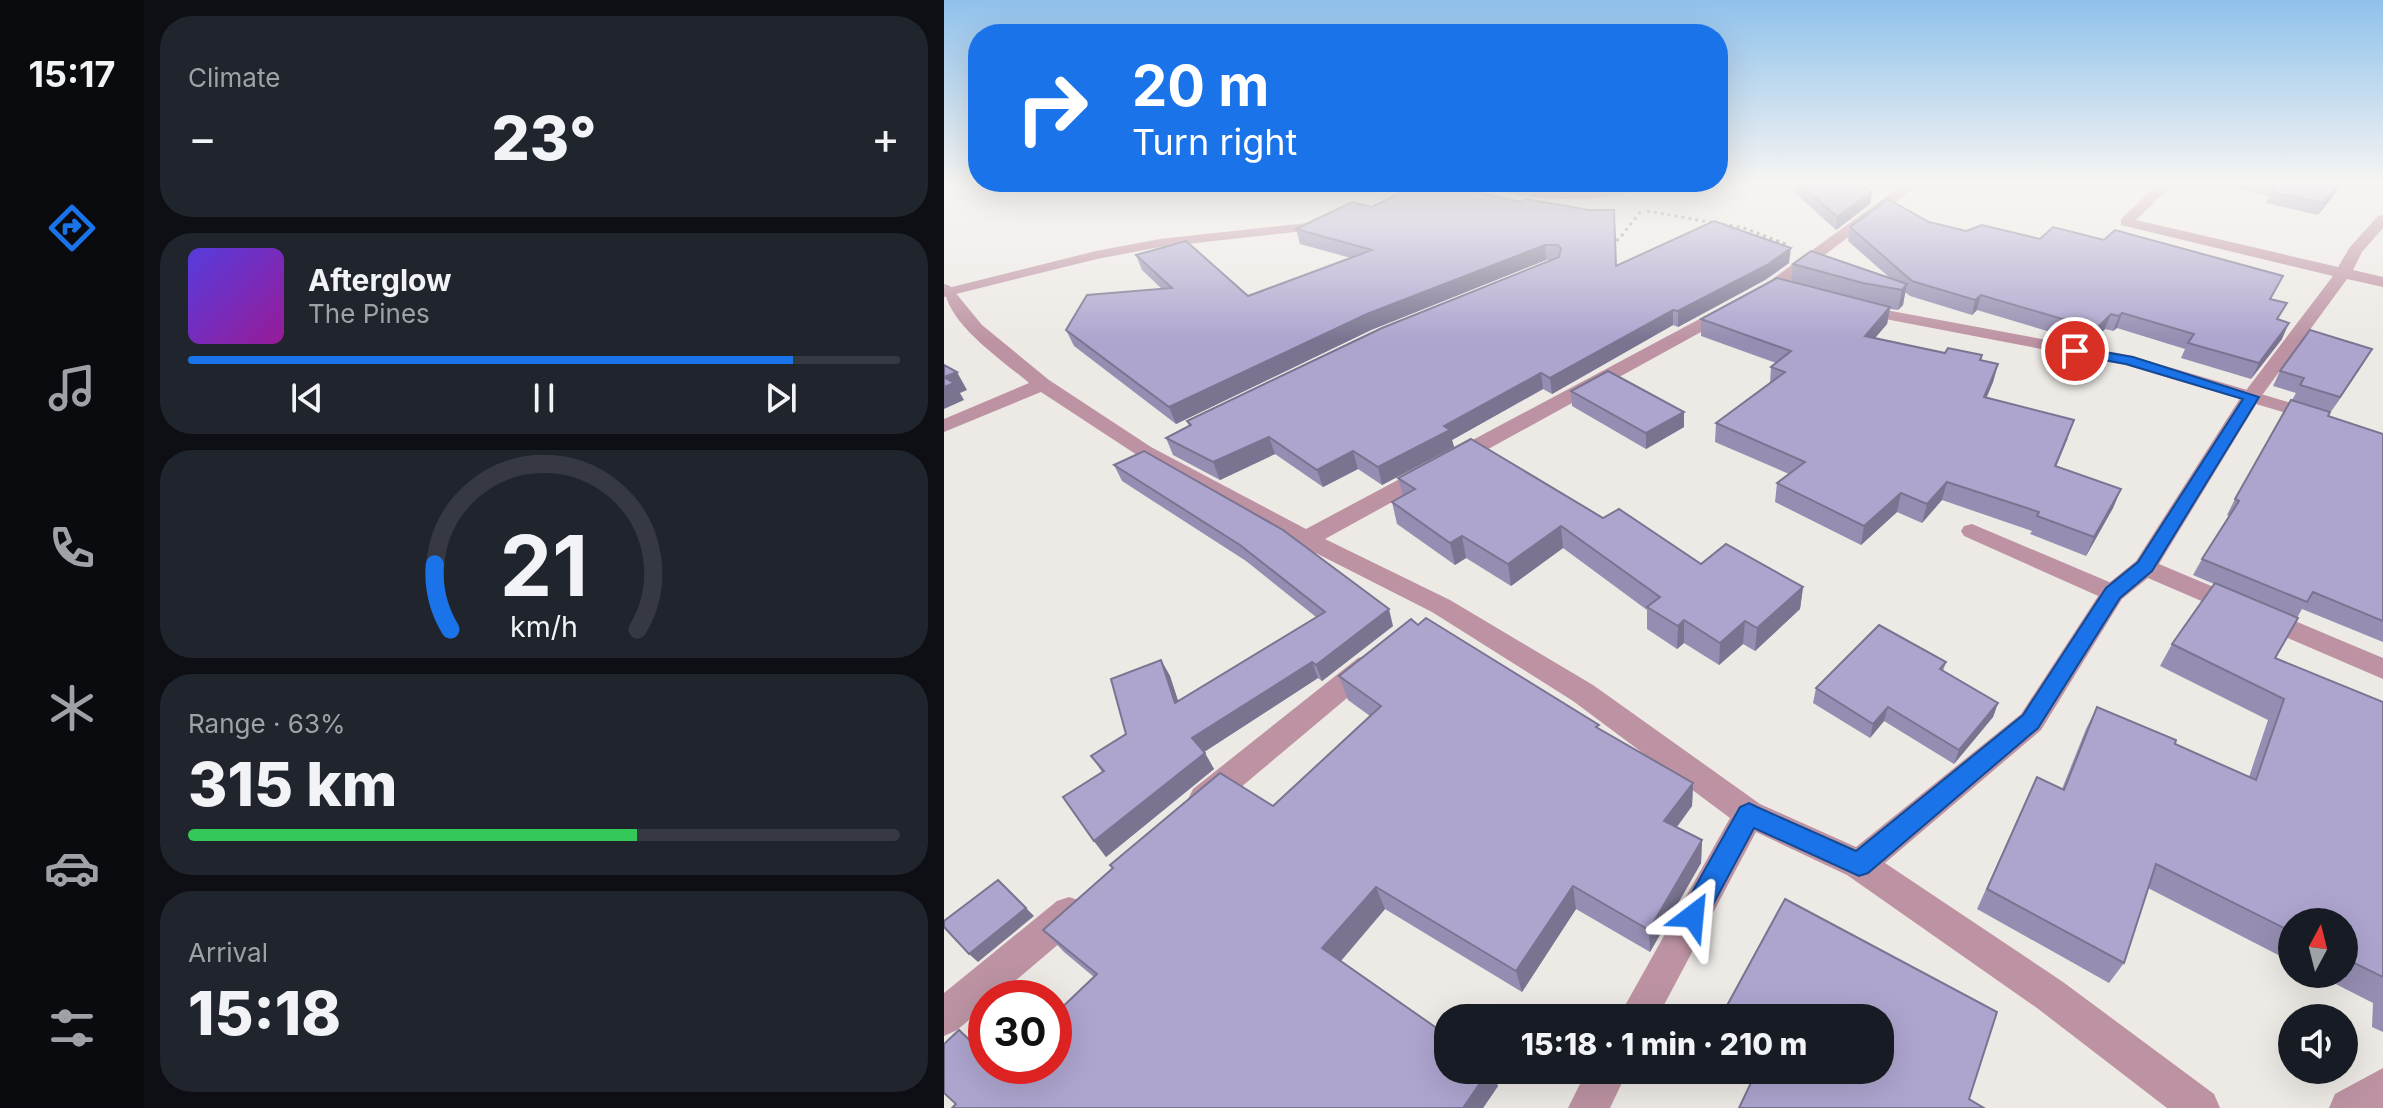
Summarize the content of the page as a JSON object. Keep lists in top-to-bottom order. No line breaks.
{"north":"top","page":{"tabs":"15:17","tile":["Climate",["Range · 63%","315 km"],["Arrival","15:18"]],"turn":["20 m","Turn right"],"heat":["−","23°","+"],"song":["Afterglow","The Pines"],"limit":"30","trip":"15:18 · 1 min · 210 m","gauge":["21","km/h"]}}
